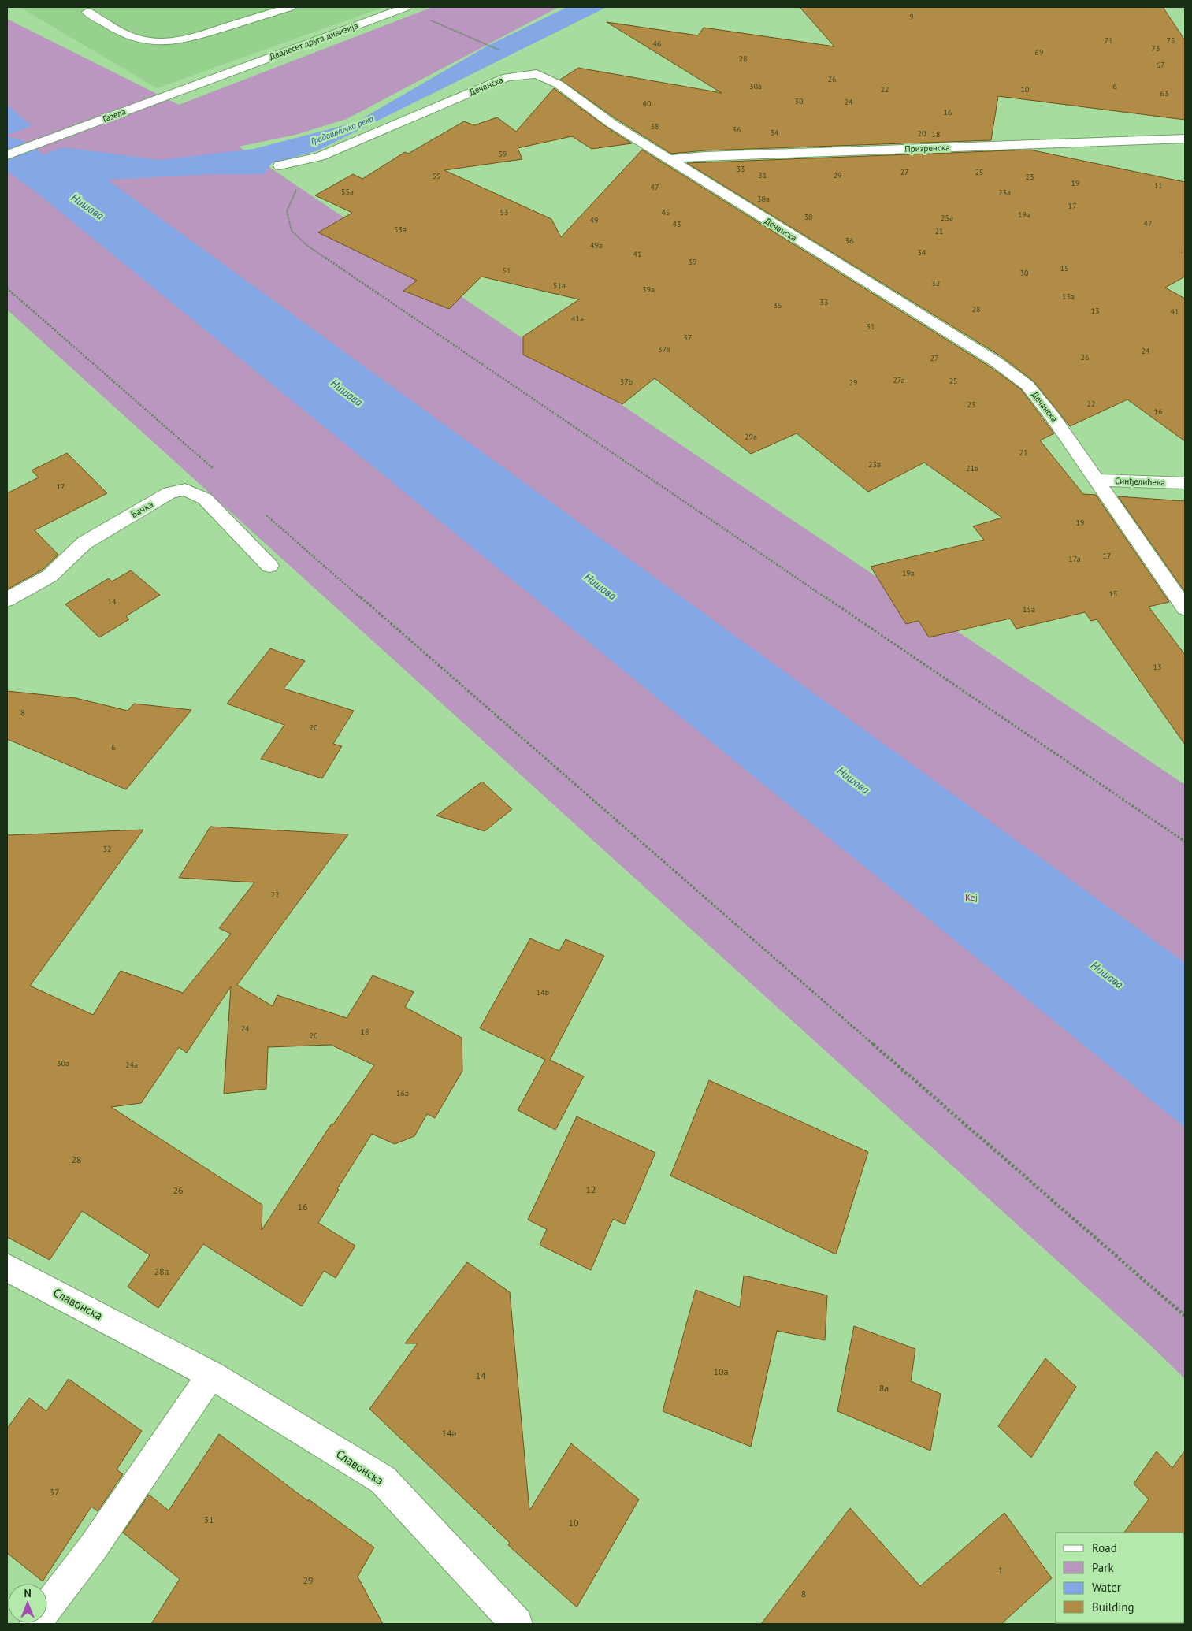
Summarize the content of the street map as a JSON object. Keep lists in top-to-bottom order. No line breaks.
{"streets":{"street":["Двадесет друга дивизија","Дечанска","Газела","Призренска","Синђелићева","Бачка","Славонска"]},"crossings":[["Двадесет друга дивизија","Газела"],["Дечанска","Призренска"],["Дечанска","Синђелићева"]],"water":["Градашничка река","Нишава"],"parks":["Кеј"],"house_numbers":["9","71","75","46","73","69","28","67","26","30a","6","22","10","63","30","24","40","16","38","36","34","20","18","59","33","27","25","31","29","55","23","19","11","47","55a","23a","38a","17","53","45","19a","38","25a","49","47","43","53a","21","36","49a","34","41","39","15","51","30","32","51a","39a","13a","33","35","28","13","41","41a","31","37","37a","24","26","27","27a","25","37b","29","22","23","16","29a","21","23a","21a","17","19","17","17a","19a","15","14","15a","13","8","20","6","32","22","14b","24","18","20","30a","24a","16a","28","12","26","16","28a","10a","14","8a","14a","37","31","10","1","29","8"],"legend":["Road","Park","Water","Building"],"north":"top"}
